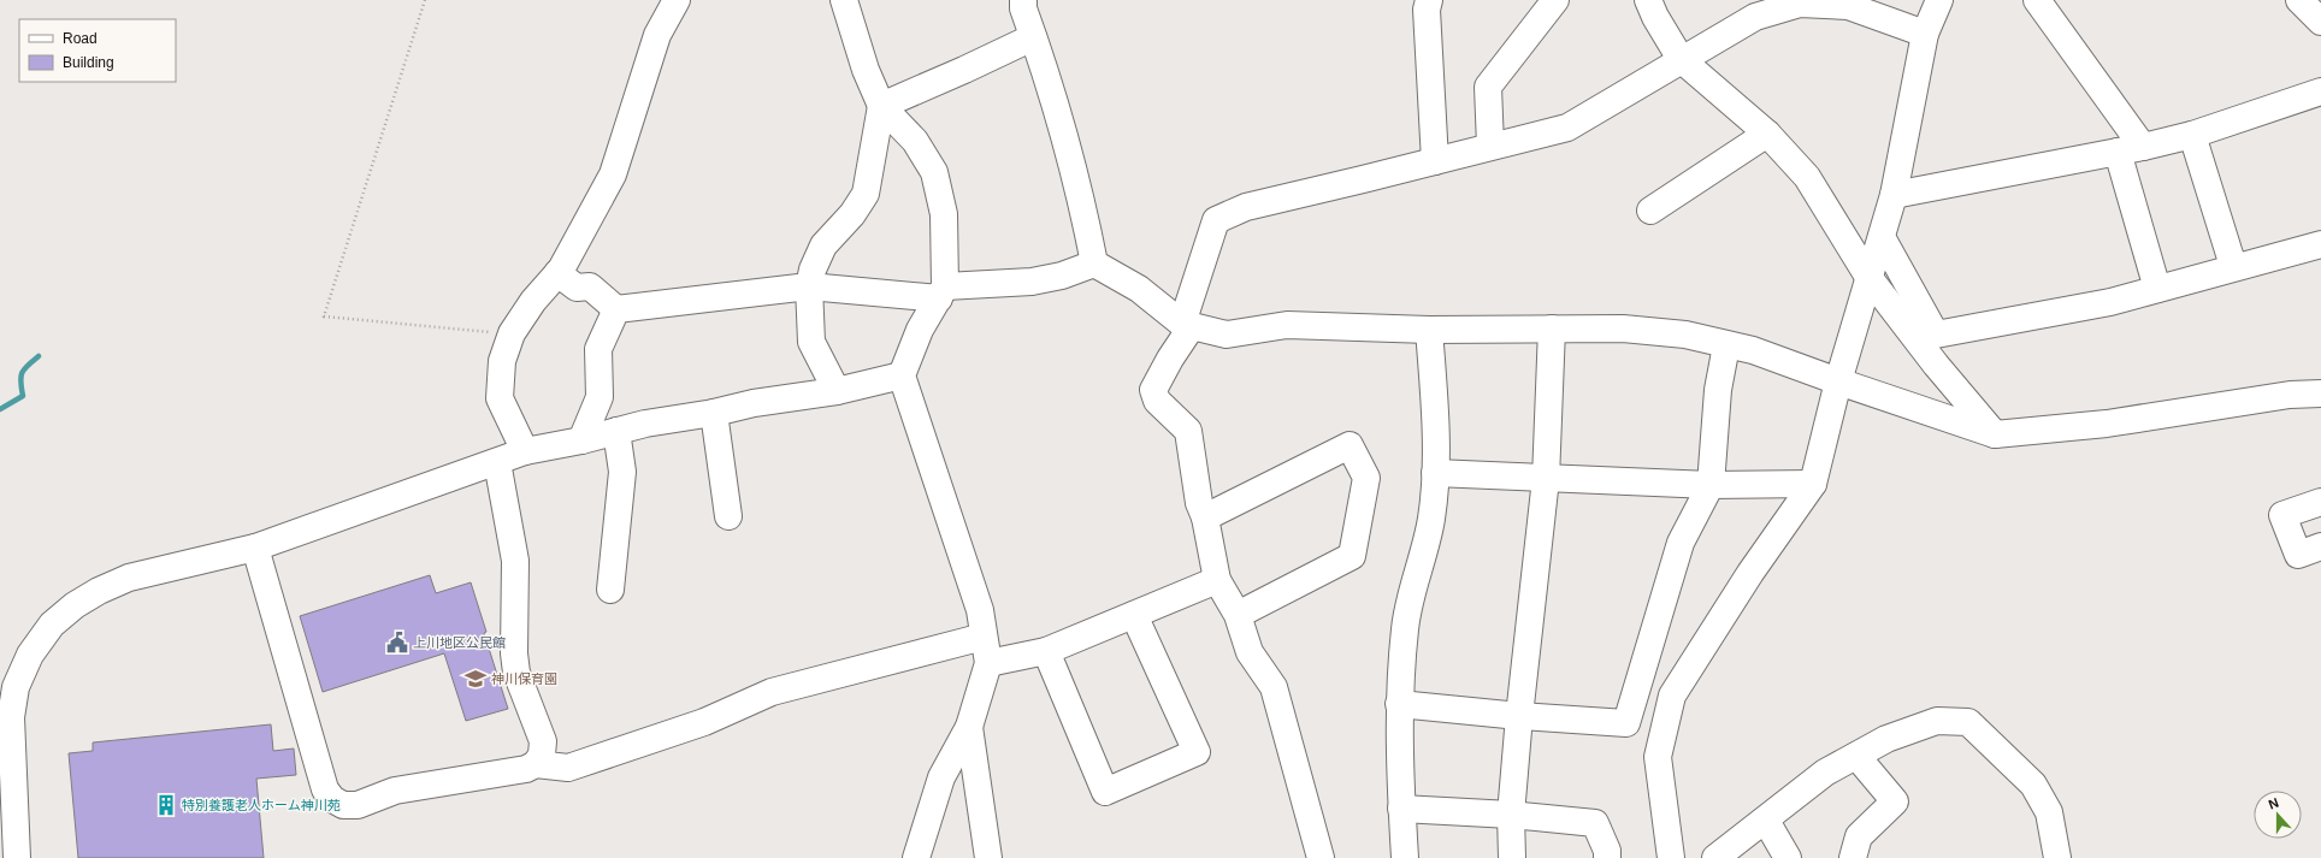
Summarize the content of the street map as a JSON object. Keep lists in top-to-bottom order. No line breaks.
{"places":{"public building":["上川地区公民館"],"school or university":["神川保育園"],"building":["特別養護老人ホーム神川苑"]},"legend":["Road","Building"],"north":"top"}
